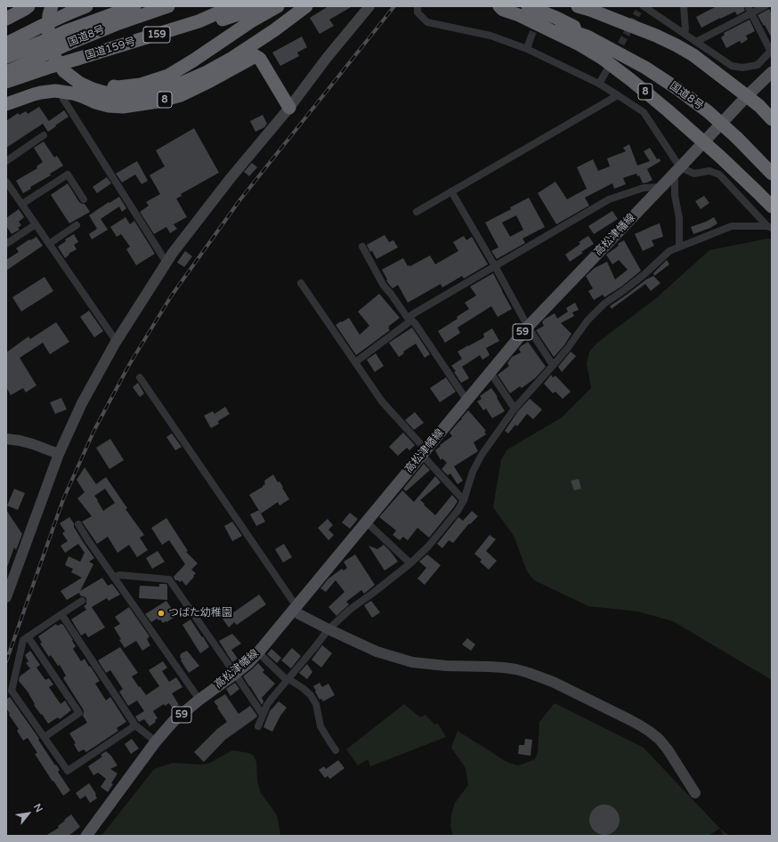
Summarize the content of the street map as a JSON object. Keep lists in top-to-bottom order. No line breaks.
{"streets":{"highway":["159","国道8号","国道159号","8"],"main road":["高松津幡線","59"]},"crossings":[["国道8号","8"],["8","高松津幡線"]],"places":["つばた幼稚園"],"north":"top right"}
